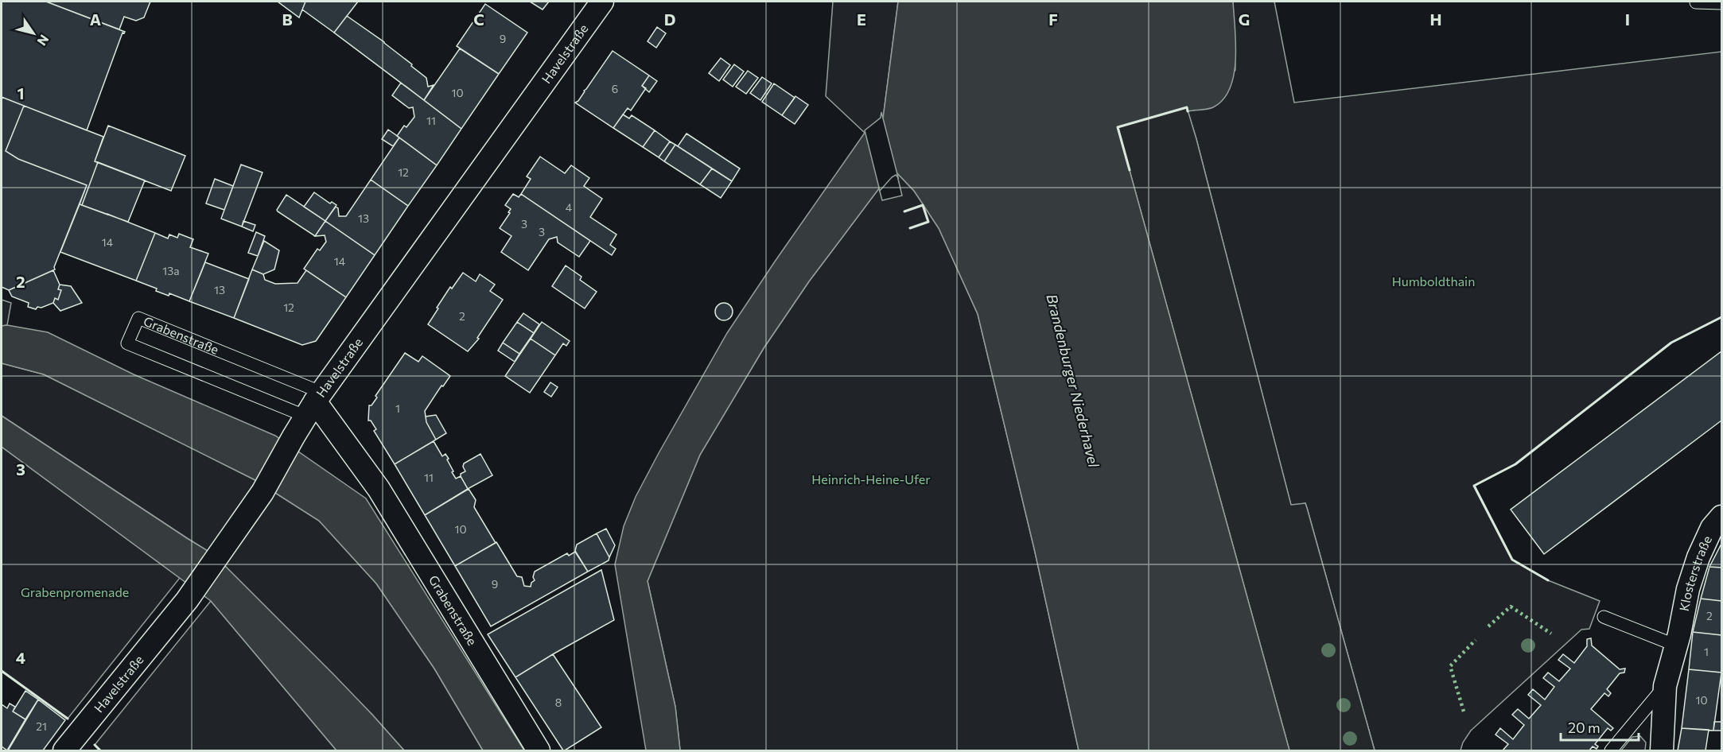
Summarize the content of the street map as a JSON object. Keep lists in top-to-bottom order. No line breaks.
{"streets":{"street":["Havelstraße","Grabenstraße","Klosterstraße"]},"crossings":[["Havelstraße","Grabenstraße"]],"water":["Brandenburger Niederhavel"],"parks":["Humboldthain","Heinrich-Heine-Ufer","Grabenpromenade"],"house_numbers":["9","6","10","11","12","4","13","3","3","14","14","13a","13","12","2","1","11","10","9","2","1","10","8","21"],"scale_bar":"20 m","north":"bottom right","grid":{"columns":["A","B","C","D","E","F","G","H","I"],"rows":["1","2","3","4"]}}
